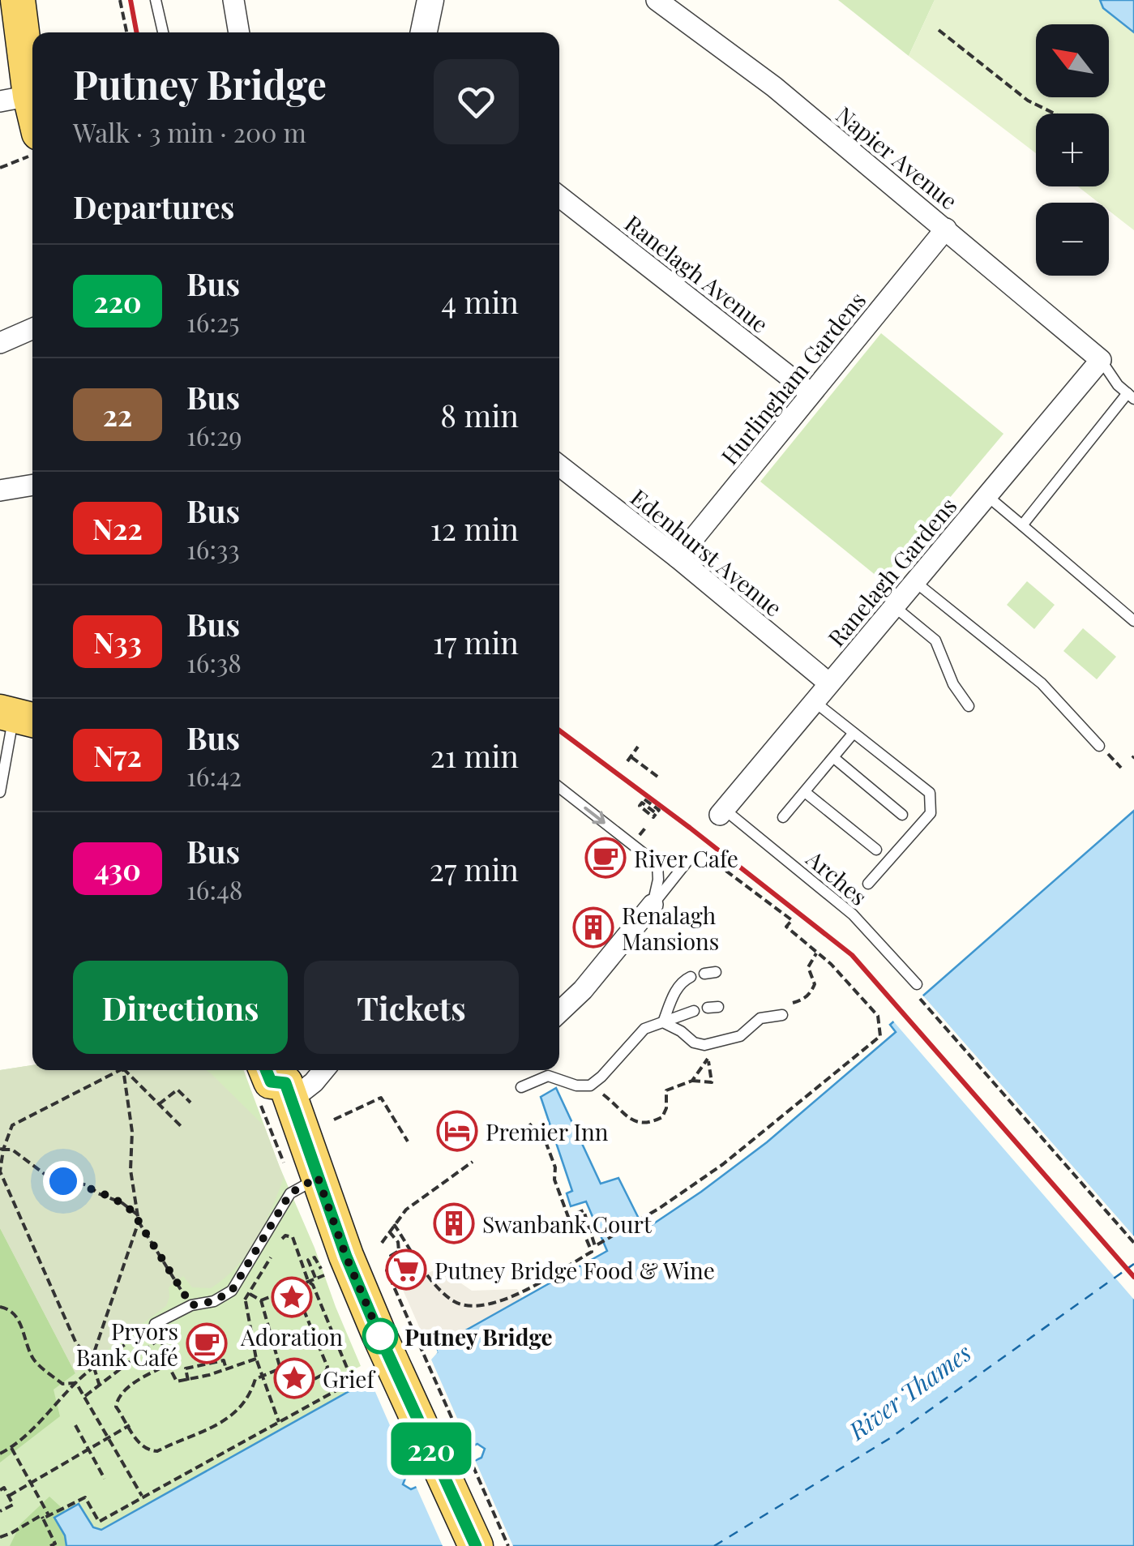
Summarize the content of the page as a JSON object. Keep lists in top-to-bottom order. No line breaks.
{"streets":{"street":["Napier Avenue","Ranelagh Avenue","Hurlingham Gardens","Edenhurst Avenue","Ranelagh Gardens"],"lane":["Arches"]},"crossings":[["Napier Avenue","Hurlingham Gardens"],["Napier Avenue","Ranelagh Gardens"],["Ranelagh Avenue","Hurlingham Gardens"],["Hurlingham Gardens","Edenhurst Avenue"],["Edenhurst Avenue","Ranelagh Gardens"],["Ranelagh Gardens","Arches"]],"water":["River Thames"],"places":{"cafe":["River Cafe","Pryors Bank Café"],"building":["Renalagh Mansions","Swanbank Court"],"hotel":["Premier Inn"],"supermarket":["Putney Bridge Food & Wine"],"place":["Adoration","Grief"],"other":["Putney Bridge"]},"lines":["bus line 220"],"north":"top left","page":{"on_map":"220","map_buttons":["+","−"],"heading":[["Putney Bridge","Walk · 3 min · 200 m"],"Departures"],"list":[{"mark":"220","name":"Bus","note":"16:25","value":"4 min"},{"mark":"22","name":"Bus","note":"16:29","value":"8 min"},{"mark":"N22","name":"Bus","note":"16:33","value":"12 min"},{"mark":"N33","name":"Bus","note":"16:38","value":"17 min"},{"mark":"N72","name":"Bus","note":"16:42","value":"21 min"},{"mark":"430","name":"Bus","note":"16:48","value":"27 min"}],"buttons":["Directions","Tickets"]}}
